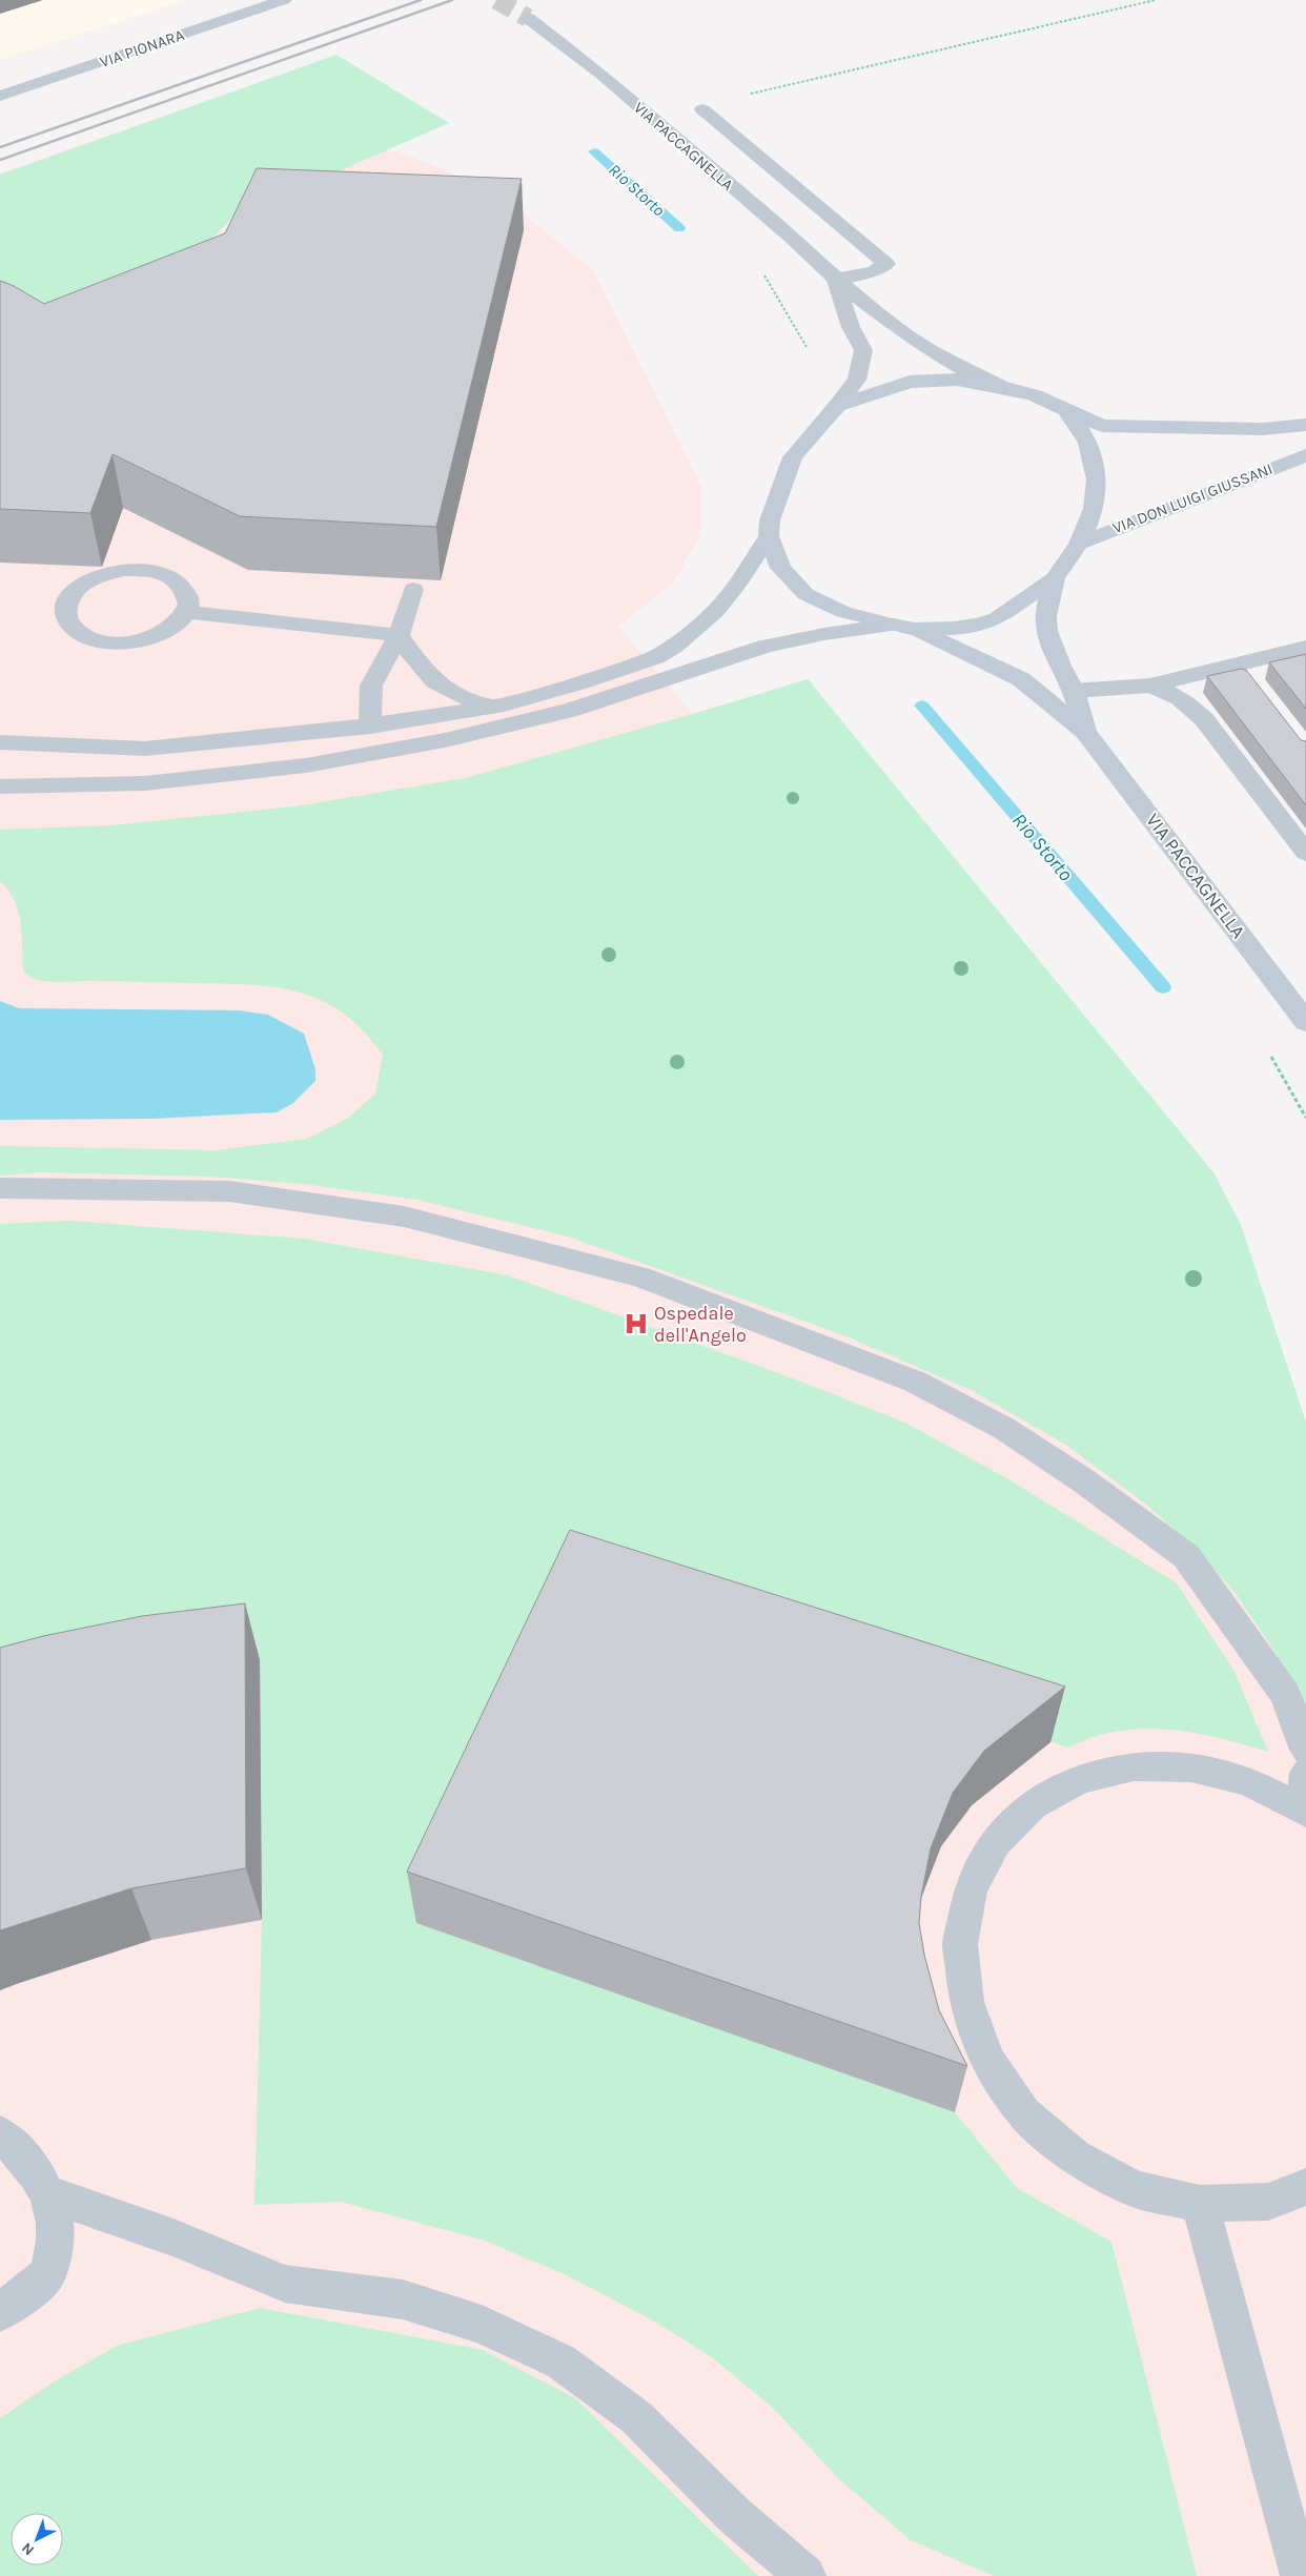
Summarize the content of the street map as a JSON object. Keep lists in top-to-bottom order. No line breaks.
{"streets":{"main road":["VIA PACCAGNELLA","VIA DON LUIGI GIUSSANI"],"street":["VIA PIONARA"]},"water":["Rio Storto"],"places":{"hospital":["Ospedale dell'Angelo"]},"north":"bottom left"}
